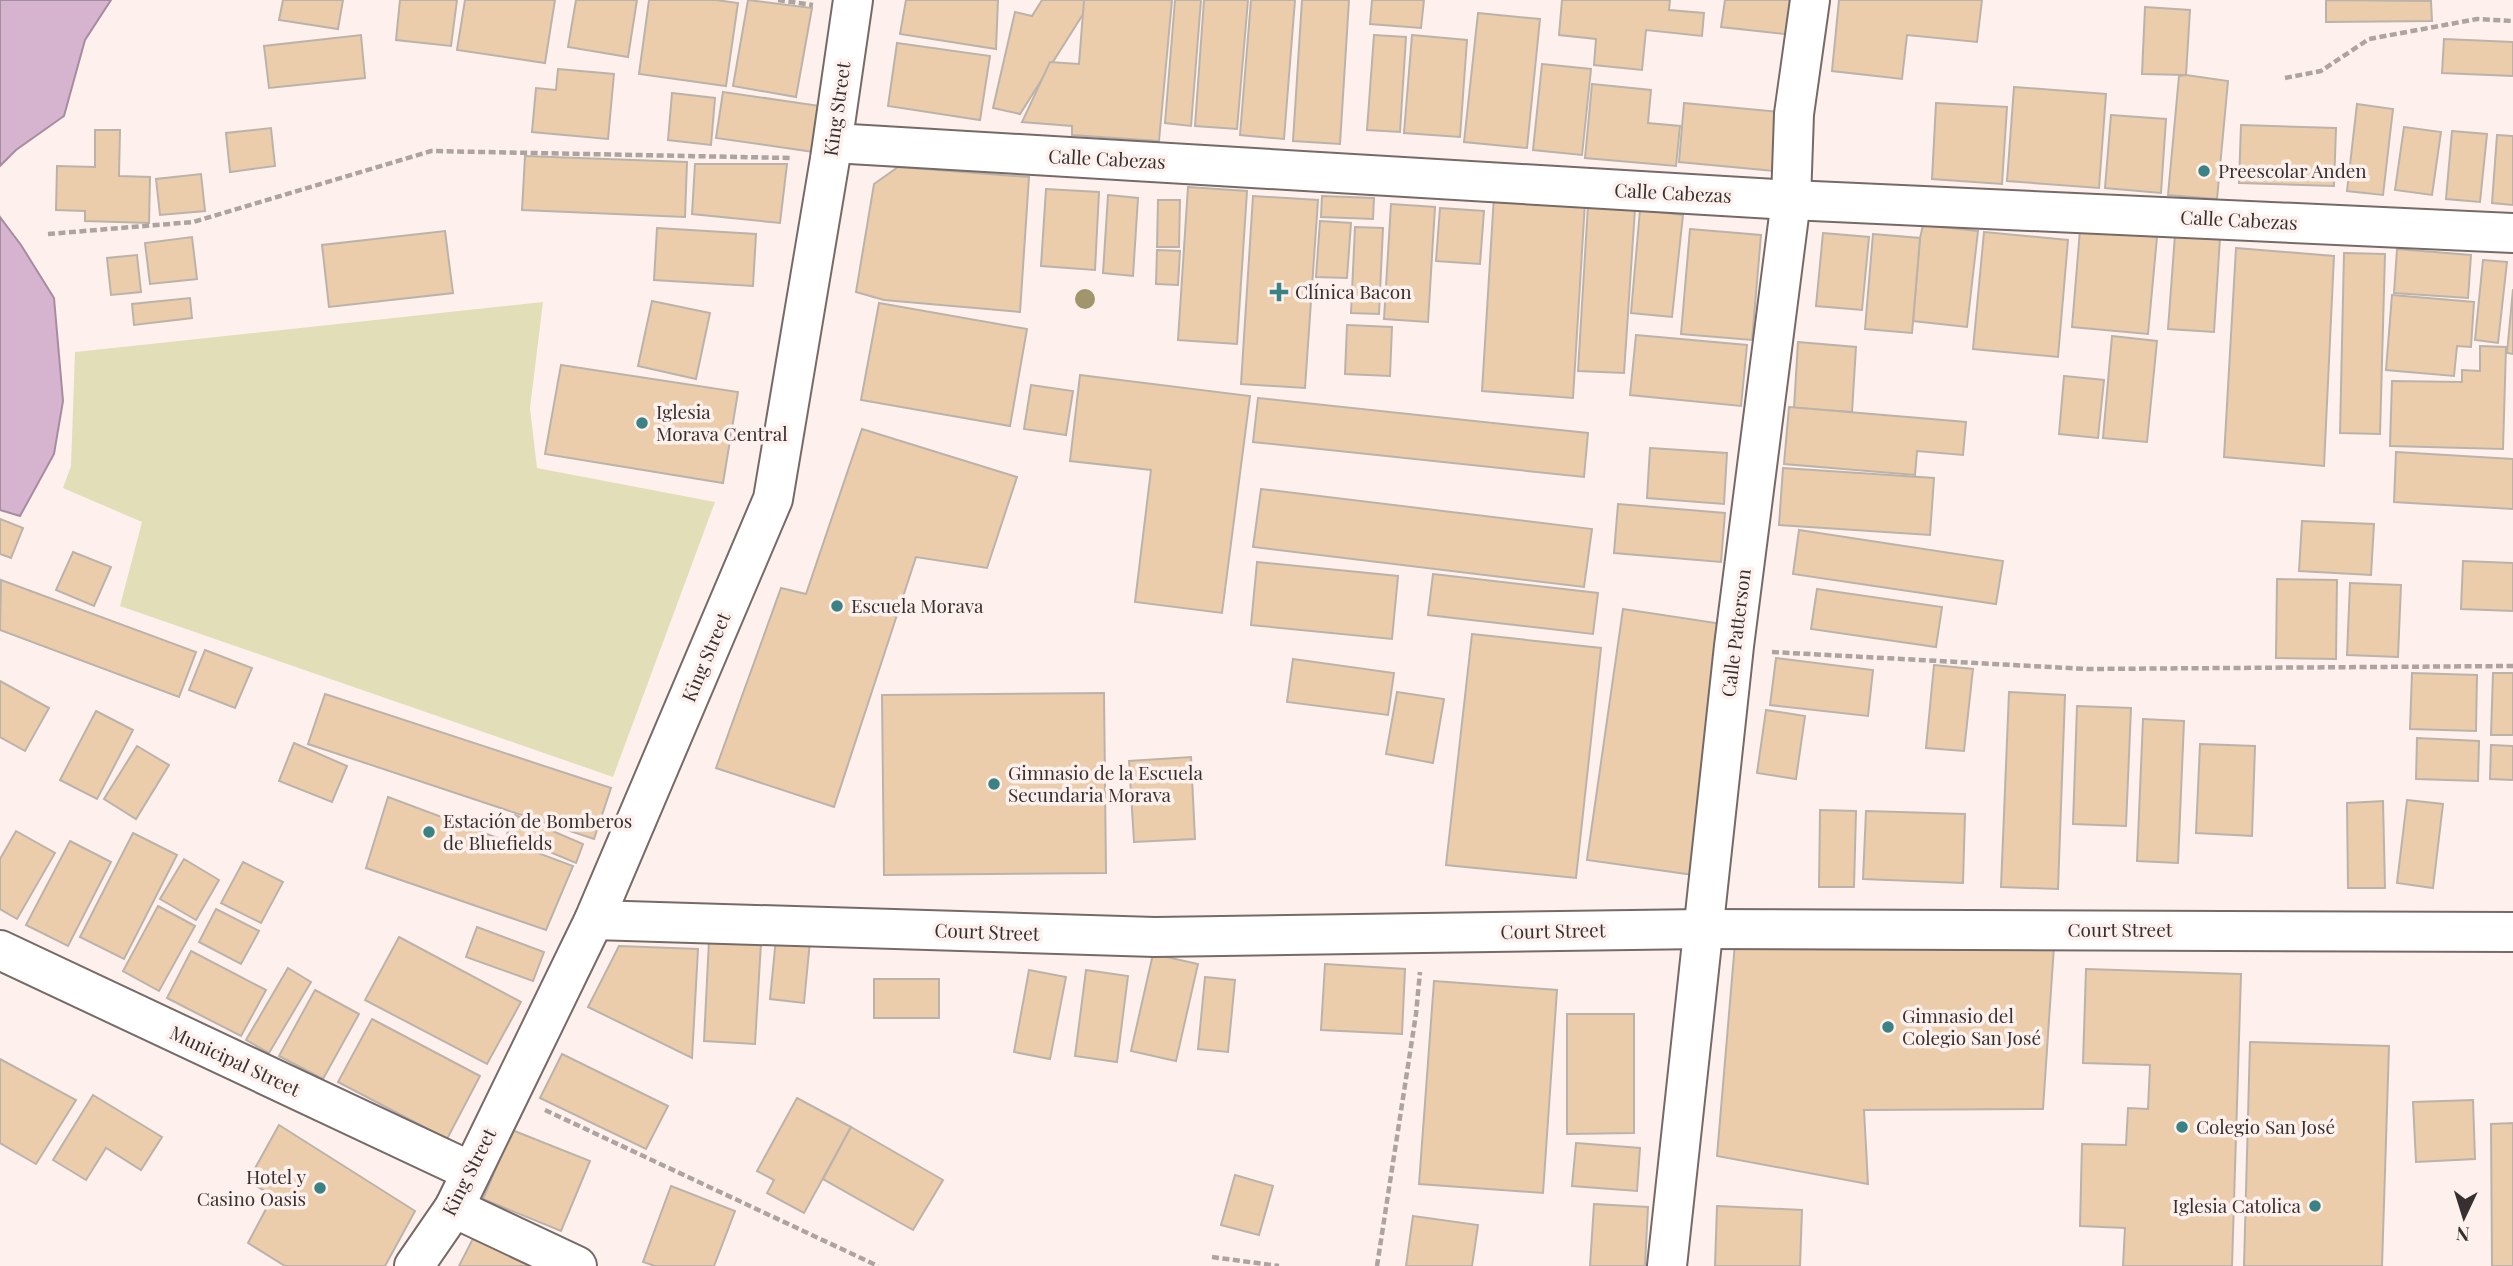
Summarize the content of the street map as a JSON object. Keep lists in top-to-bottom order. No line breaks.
{"streets":{"street":["King Street","Calle Cabezas","Calle Patterson","Court Street","Municipal Street"]},"crossings":[["King Street","Calle Cabezas"],["King Street","Court Street"],["King Street","Municipal Street"],["Calle Cabezas","Calle Patterson"],["Calle Patterson","Court Street"]],"places":{"other":["Preescolar Anden","Iglesia Morava Central","Escuela Morava","Gimnasio de la Escuela Secundaria Morava","Estación de Bomberos de Bluefields","Gimnasio del Colegio San José","Colegio San José","Hotel y Casino Oasis","Iglesia Catolica"],"health":["Clínica Bacon"]},"north":"bottom"}
